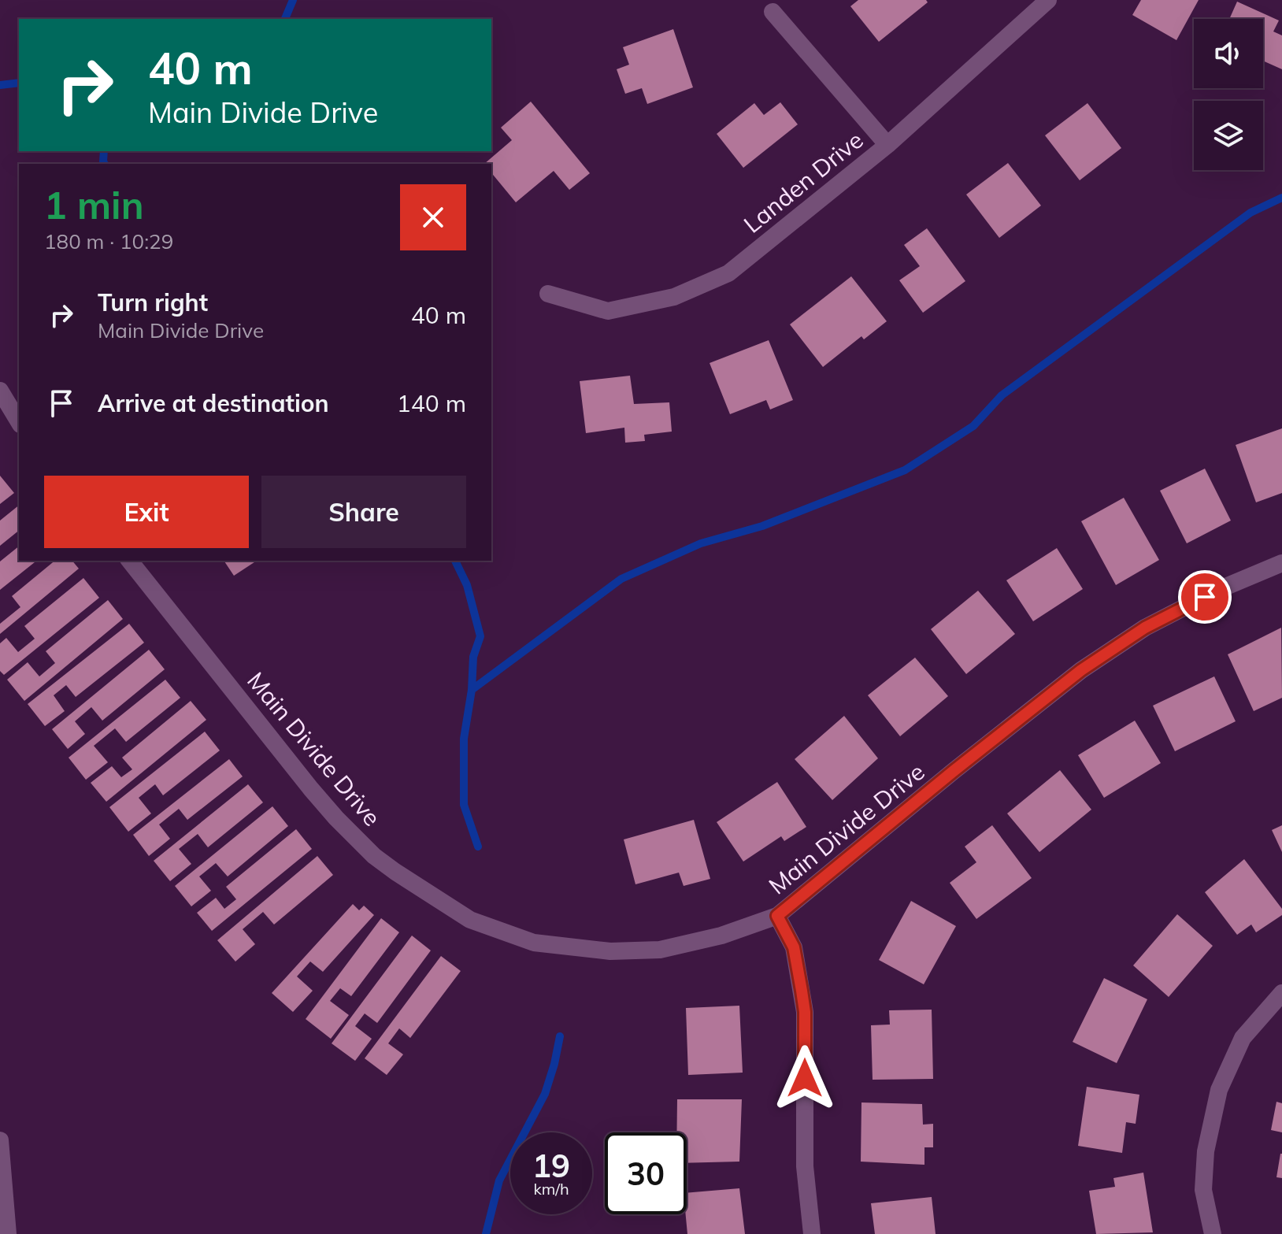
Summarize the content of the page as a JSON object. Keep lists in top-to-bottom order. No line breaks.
{"streets":{"street":["Landen Drive","Main Divide Drive"]},"page":{"turn":["40 m","Main Divide Drive"],"heading":["1 min","180 m · 10:29"],"list":[{"name":"Turn right","note":"Main Divide Drive","value":"40 m"},{"name":"Arrive at destination","value":"140 m"}],"buttons":["Exit","Share"],"speed":"19 km/h","limit":"30"}}
